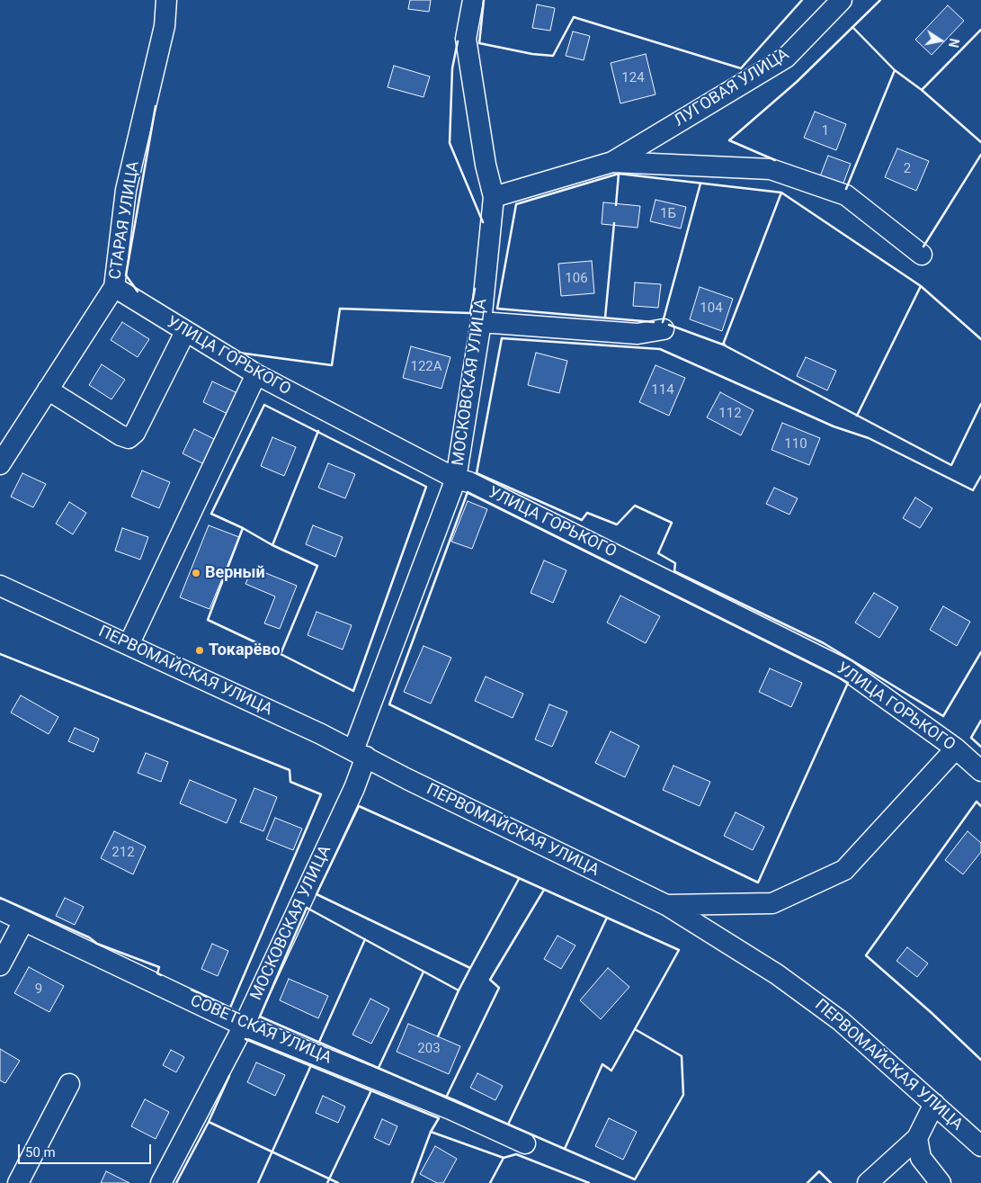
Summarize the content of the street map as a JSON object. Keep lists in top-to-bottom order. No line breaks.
{"streets":{"street":["ЛУГОВАЯ УЛИЦА","СТАРАЯ УЛИЦА","УЛИЦА ГОРЬКОГО","МОСКОВСКАЯ УЛИЦА","ПЕРВОМАЙСКАЯ УЛИЦА","СОВЕТСКАЯ УЛИЦА"]},"crossings":[["СТАРАЯ УЛИЦА","УЛИЦА ГОРЬКОГО"],["УЛИЦА ГОРЬКОГО","МОСКОВСКАЯ УЛИЦА"],["МОСКОВСКАЯ УЛИЦА","ПЕРВОМАЙСКАЯ УЛИЦА"],["МОСКОВСКАЯ УЛИЦА","СОВЕТСКАЯ УЛИЦА"]],"places":["Верный","Токарёво"],"house_numbers":["124","1","2","1Б","106","104","122А","114","112","110","212","9","203"],"scale_bar":"50 m","north":"right"}
